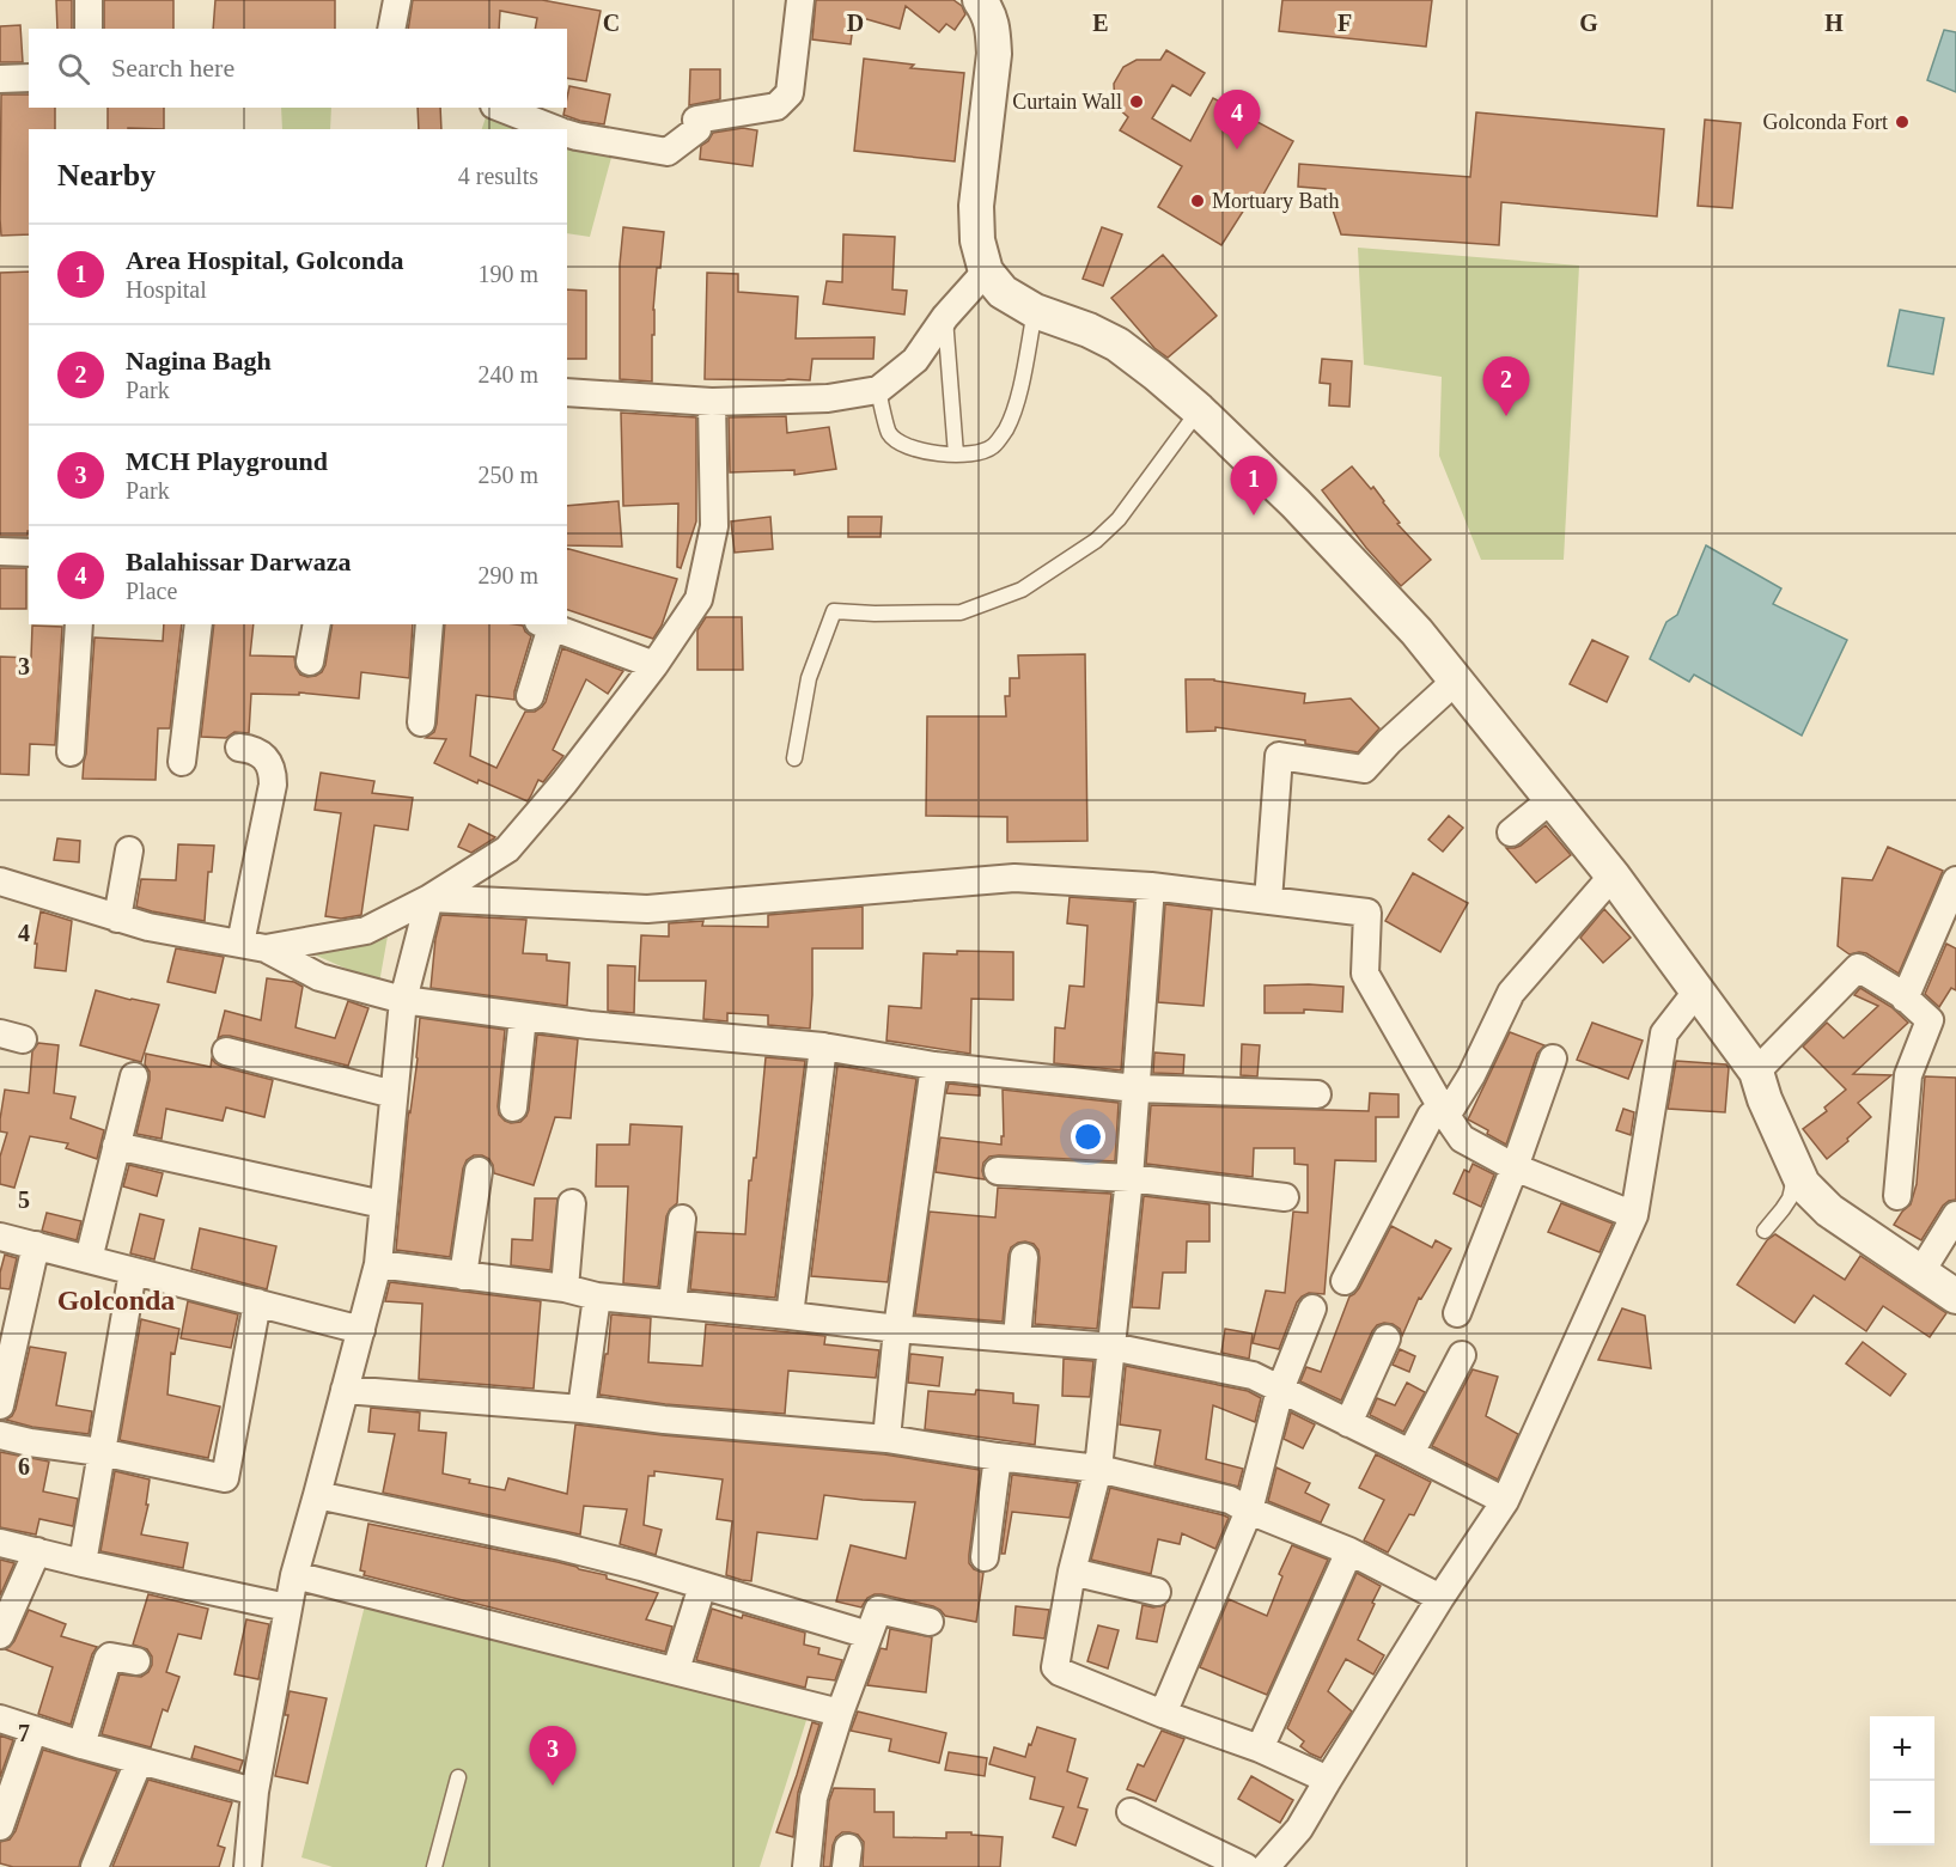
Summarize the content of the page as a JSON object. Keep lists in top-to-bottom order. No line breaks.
{"districts":["Golconda"],"places":["Curtain Wall","Golconda Fort","Mortuary Bath"],"page":{"search":"Search here","pins":["4","2","1","3"],"heading":["Nearby","4 results"],"list":[{"mark":"1","name":"Area Hospital, Golconda","note":"Hospital","value":"190 m"},{"mark":"2","name":"Nagina Bagh","note":"Park","value":"240 m"},{"mark":"3","name":"MCH Playground","note":"Park","value":"250 m"},{"mark":"4","name":"Balahissar Darwaza","note":"Place","value":"290 m"}],"map_buttons":["+","−"]},"grid":{"columns":["C","D","E","F","G","H"],"rows":["3","4","5","6","7"]}}
